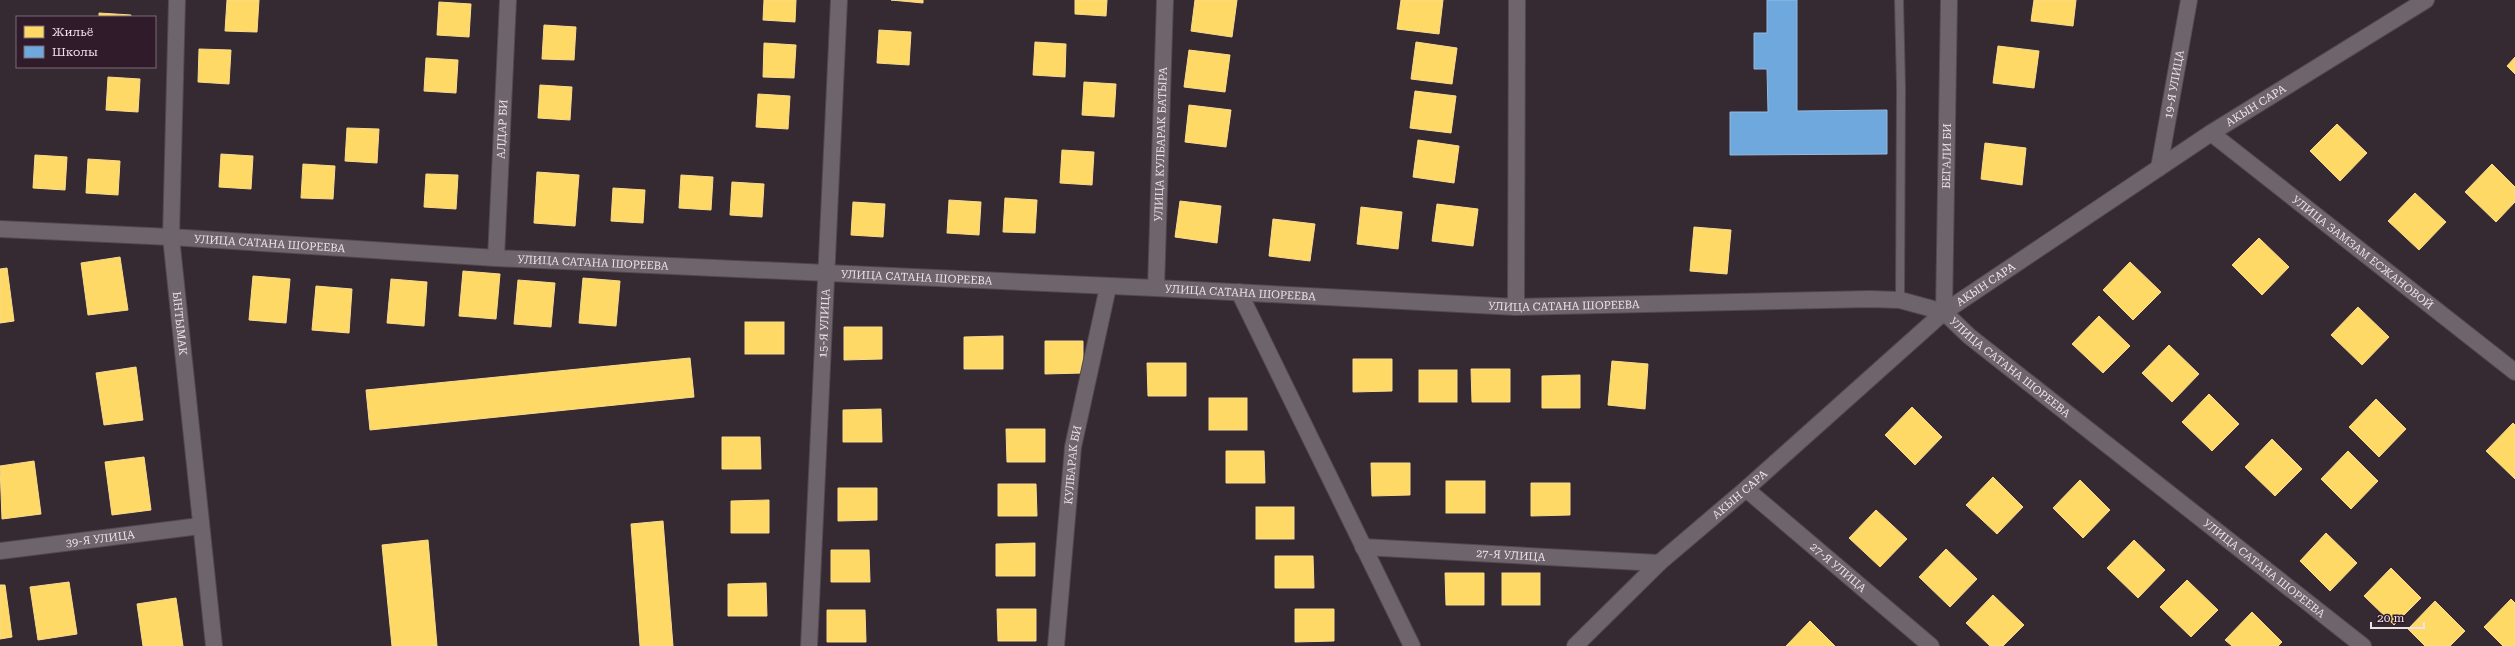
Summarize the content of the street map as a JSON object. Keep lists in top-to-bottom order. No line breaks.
{"streets":{"street":["19-Я УЛИЦА","АКЫН САРА","АЛДАР БИ","УЛИЦА КУЛБАРАК БАТЫРА","БЕГАЛИ БИ","УЛИЦА САТАНА ШОРЕЕВА","УЛИЦА ЗАМЗАМ ЕСЖАНОВОЙ","15-Я УЛИЦА","ЫНТЫМАК","КУЛБАРАК БИ","39-Я УЛИЦА","27-Я УЛИЦА"]},"crossings":[["19-Я УЛИЦА","АКЫН САРА"],["АКЫН САРА","БЕГАЛИ БИ"],["АКЫН САРА","УЛИЦА САТАНА ШОРЕЕВА"],["АКЫН САРА","УЛИЦА ЗАМЗАМ ЕСЖАНОВОЙ"],["АКЫН САРА","27-Я УЛИЦА"],["АЛДАР БИ","УЛИЦА САТАНА ШОРЕЕВА"],["УЛИЦА КУЛБАРАК БАТЫРА","УЛИЦА САТАНА ШОРЕЕВА"],["БЕГАЛИ БИ","УЛИЦА САТАНА ШОРЕЕВА"],["УЛИЦА САТАНА ШОРЕЕВА","15-Я УЛИЦА"],["УЛИЦА САТАНА ШОРЕЕВА","ЫНТЫМАК"],["УЛИЦА САТАНА ШОРЕЕВА","КУЛБАРАК БИ"],["ЫНТЫМАК","39-Я УЛИЦА"]],"legend":["Жильё","Школы"],"scale_bar":"20 m"}
